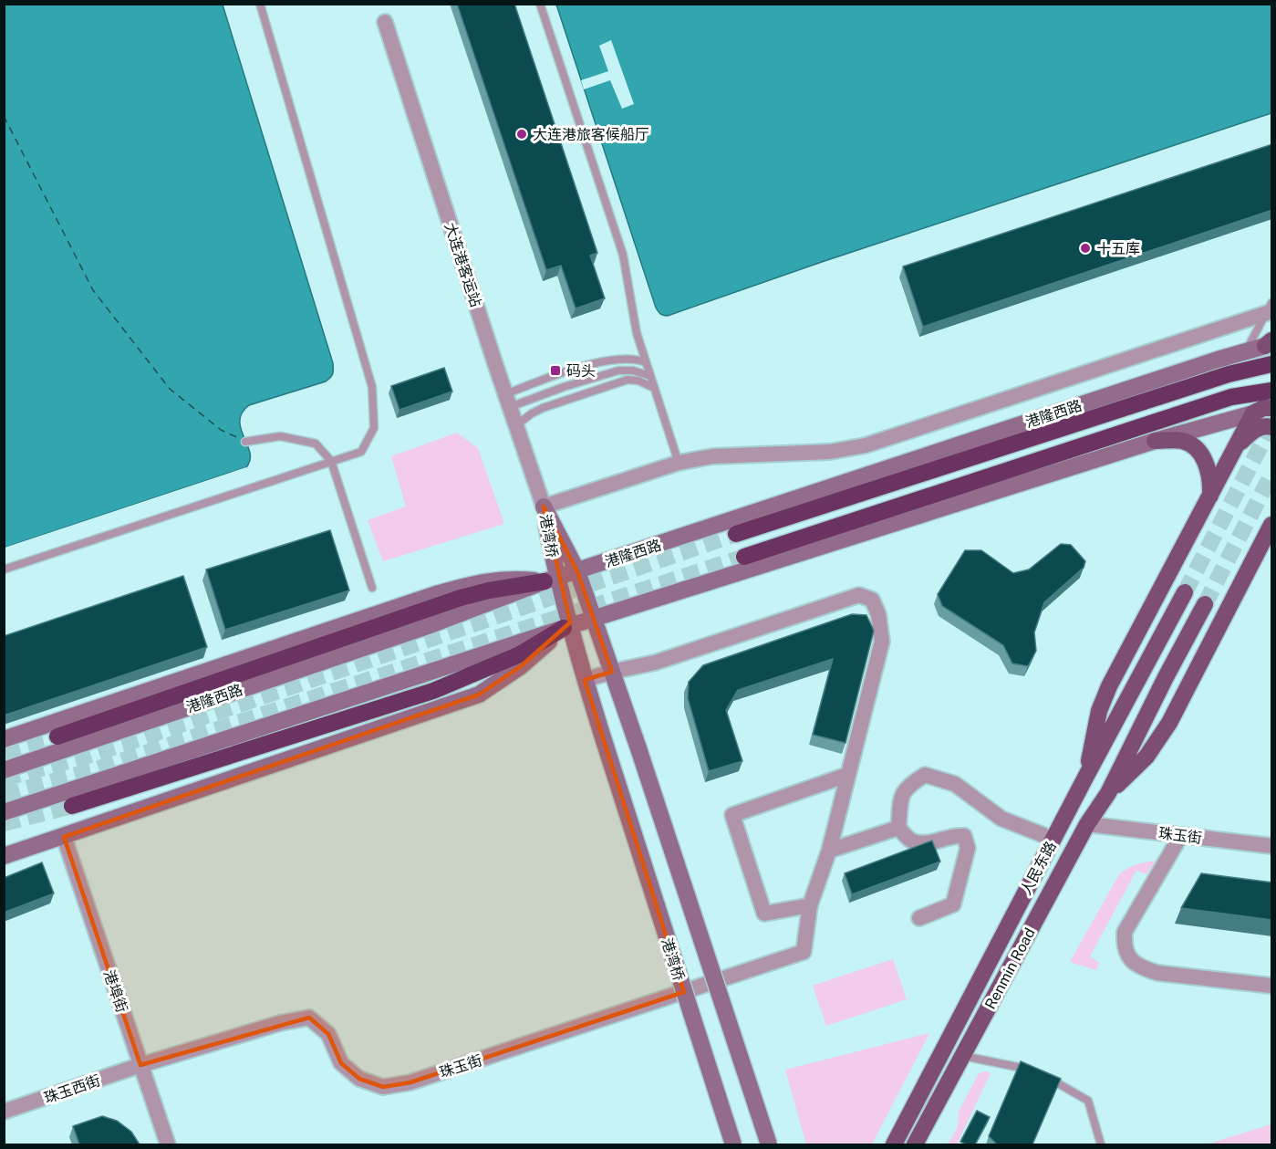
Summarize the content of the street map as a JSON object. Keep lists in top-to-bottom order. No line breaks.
{"streets":{"main road":["港隆西路","港湾桥","人民东路","Renmin Road"],"street":["大连港客运站","珠玉街","港埠街","珠玉西街"]},"crossings":[["大连港客运站","港湾桥"],["港隆西路","港湾桥"],["珠玉街","Renmin Road"],["珠玉街","港埠街"],["珠玉街","珠玉西街"],["港埠街","珠玉西街"]],"places":{"other":["大连港旅客候船厅","十五库"],"transit":["码头"]}}
